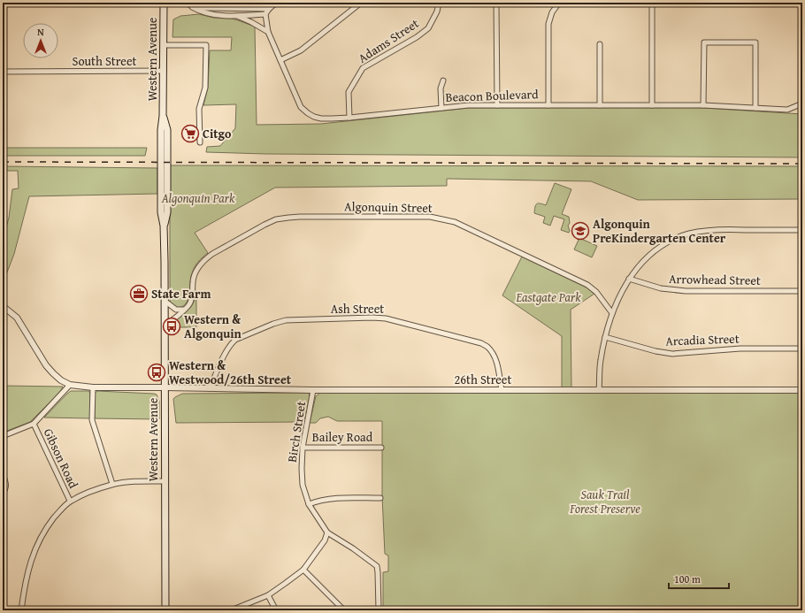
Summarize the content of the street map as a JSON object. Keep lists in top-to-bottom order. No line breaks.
{"streets":{"main road":["Western Avenue"],"street":["Adams Street","South Street","Beacon Boulevard","Algonquin Street","Arrowhead Street","Ash Street","Arcadia Street","26th Street","Birch Street","Bailey Road","Gibson Road"]},"crossings":[["Adams Street","Beacon Boulevard"],["Western Avenue","South Street"],["Western Avenue","Algonquin Street"],["Western Avenue","26th Street"],["Ash Street","26th Street"],["26th Street","Birch Street"],["Birch Street","Bailey Road"]],"parks":["Algonquin Park","Eastgate Park","Sauk Trail Forest Preserve"],"places":{"supermarket":["Citgo"],"school or university":["Algonquin PreKindergarten Center"],"office":["State Farm"],"bus stop":["Western & Algonquin","Western & Westwood/26th Street"]},"scale_bar":"100 m","north":"top"}
